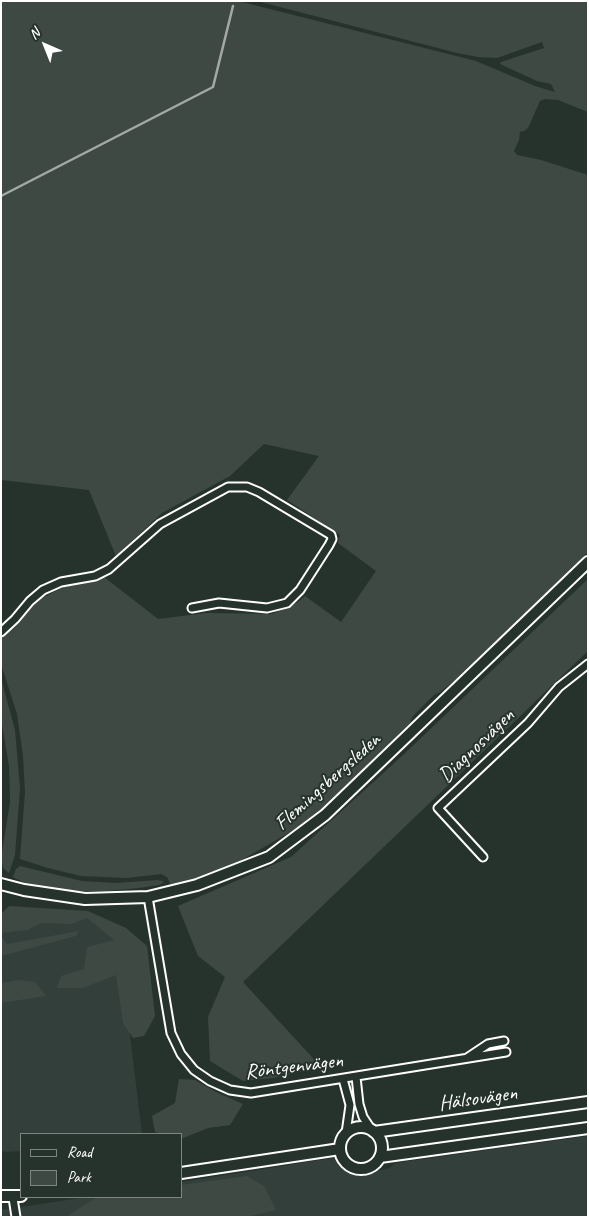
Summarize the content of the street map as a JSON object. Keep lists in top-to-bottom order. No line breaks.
{"streets":{"street":["Diagnosvägen","Flemingsbergsleden","Röntgenvägen","Hälsovägen"]},"crossings":[["Flemingsbergsleden","Röntgenvägen"]],"legend":["Road","Park"],"north":"top left"}
